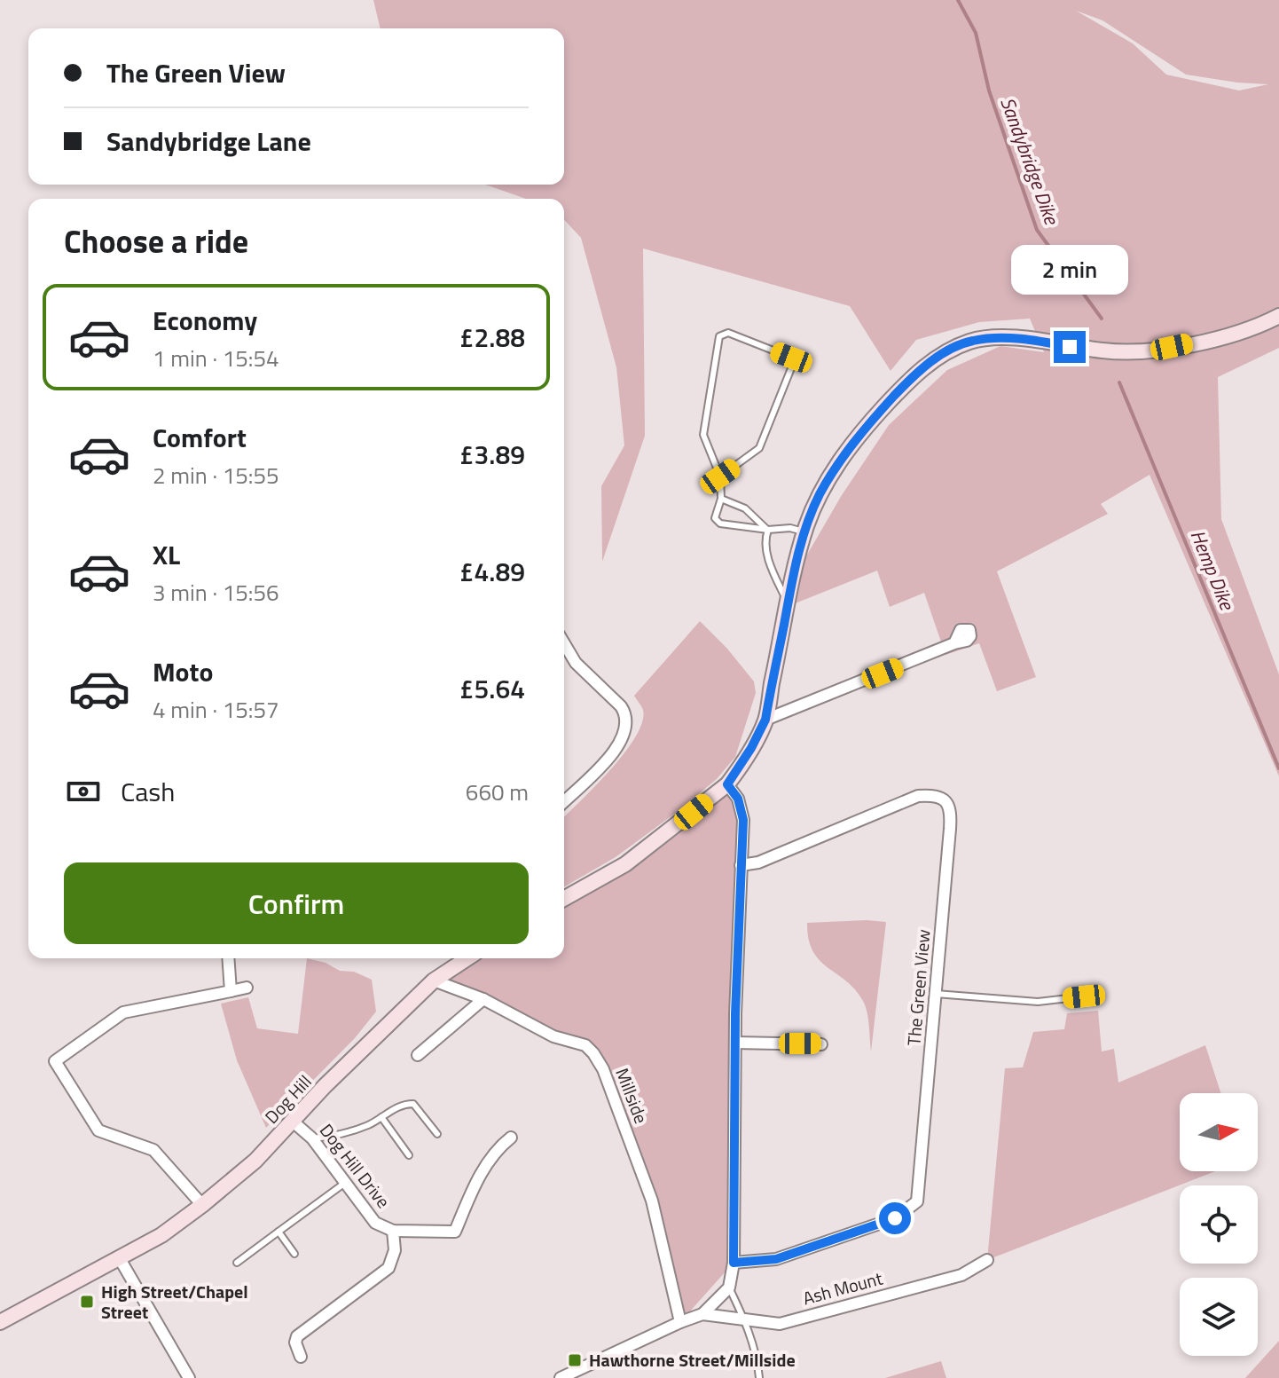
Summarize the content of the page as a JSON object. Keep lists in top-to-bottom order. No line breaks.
{"streets":{"street":["The Green View","Millside","Dog Hill","Dog Hill Drive","Ash Mount"]},"crossings":[["Millside","Dog Hill"],["Dog Hill","Dog Hill Drive"]],"water":["Sandybridge Dike","Hemp Dike"],"places":{"transit":["High Street/Chapel Street","Hawthorne Street/Millside"]},"north":"right","page":{"banner":["The Green View","Sandybridge Lane"],"heading":"Choose a ride","bubble":"2 min","list":[{"name":"Economy","note":"1 min · 15:54","value":"£2.88"},{"name":"Comfort","note":"2 min · 15:55","value":"£3.89"},{"name":"XL","note":"3 min · 15:56","value":"£4.89"},{"name":"Moto","note":"4 min · 15:57","value":"£5.64"}],"pay":["Cash","660 m"],"buttons":"Confirm"}}
